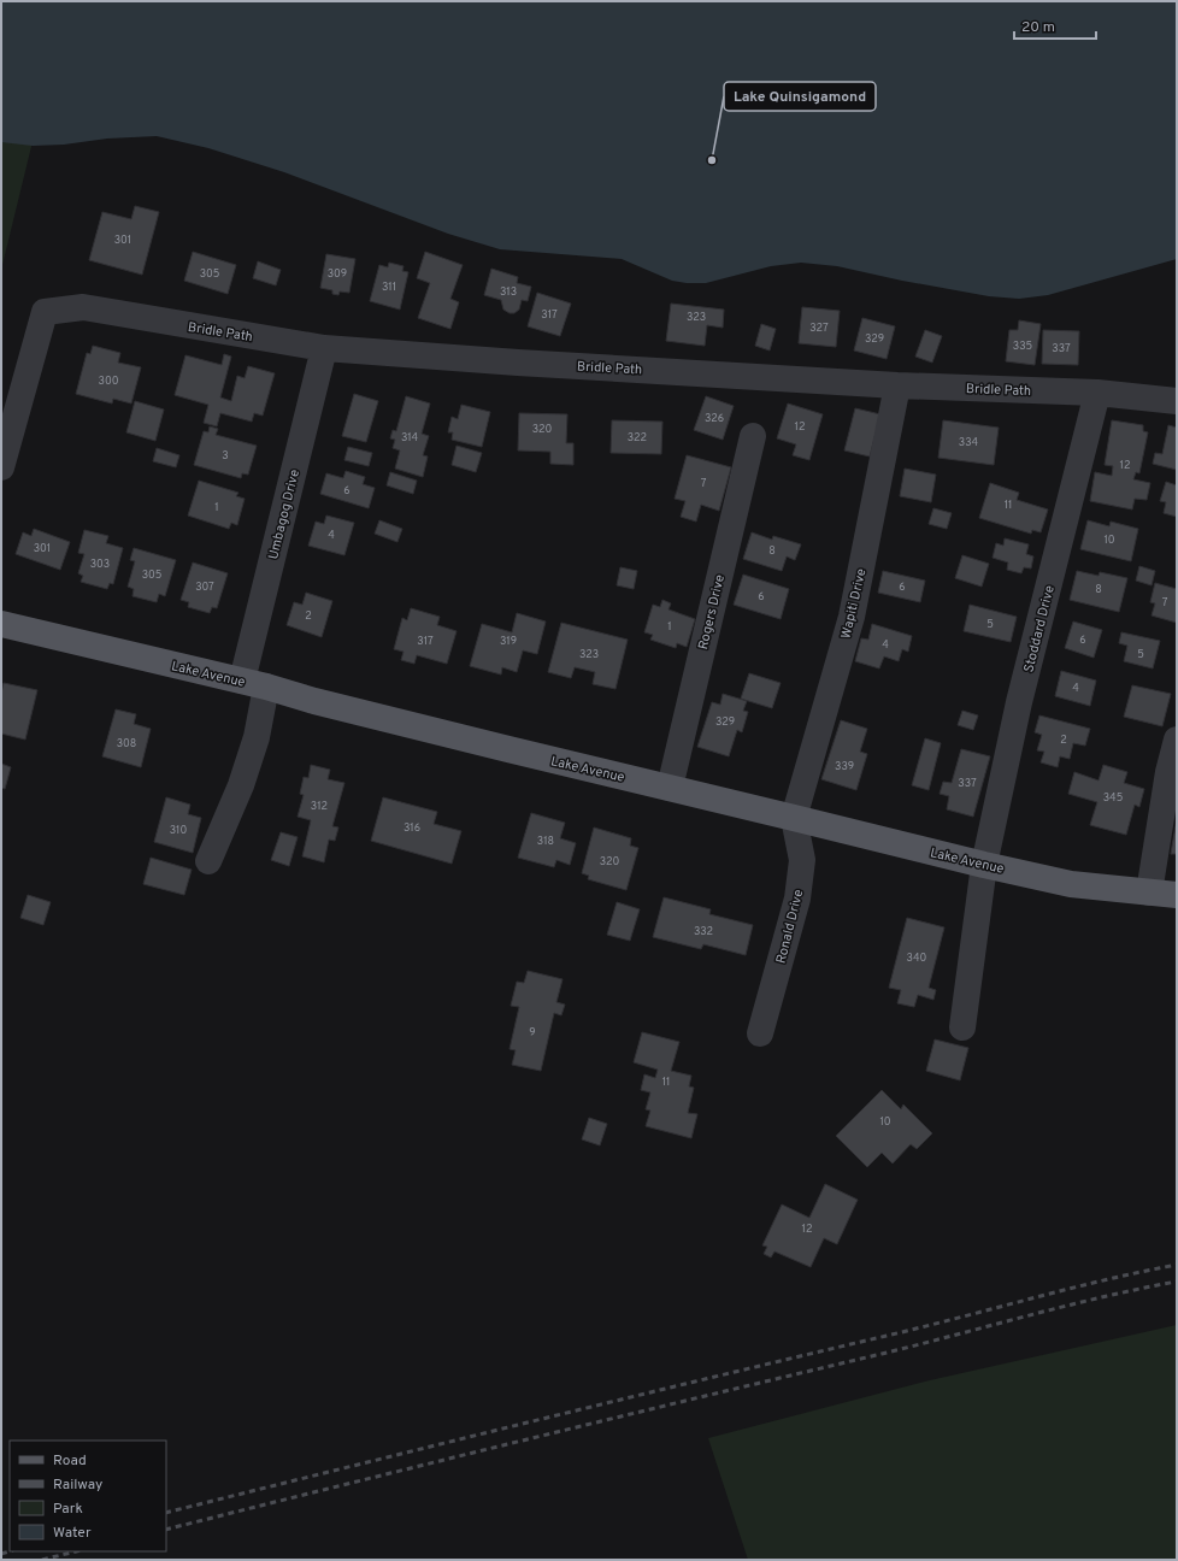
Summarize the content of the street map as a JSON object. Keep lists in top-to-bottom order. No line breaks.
{"streets":{"main road":["Lake Avenue"],"street":["Bridle Path","Umbagog Drive","Wapiti Drive","Rogers Drive","Stoddard Drive","Ronald Drive"]},"crossings":[["Bridle Path","Umbagog Drive"],["Bridle Path","Wapiti Drive"],["Bridle Path","Stoddard Drive"],["Umbagog Drive","Lake Avenue"],["Wapiti Drive","Lake Avenue"],["Wapiti Drive","Ronald Drive"],["Rogers Drive","Lake Avenue"],["Stoddard Drive","Lake Avenue"],["Lake Avenue","Ronald Drive"]],"places":["Lake Quinsigamond"],"house_numbers":["301","305","309","311","313","317","323","327","329","335","337","300","326","12","320","314","322","334","3","12","7","6","11","1","4","10","301","8","303","305","307","6","8","6","7","2","5","1","6","317","319","4","323","5","4","329","2","308","339","337","345","312","316","310","318","320","332","340","9","11","10","12"],"legend":["Road","Railway","Park","Water"],"scale_bar":"20 m"}
